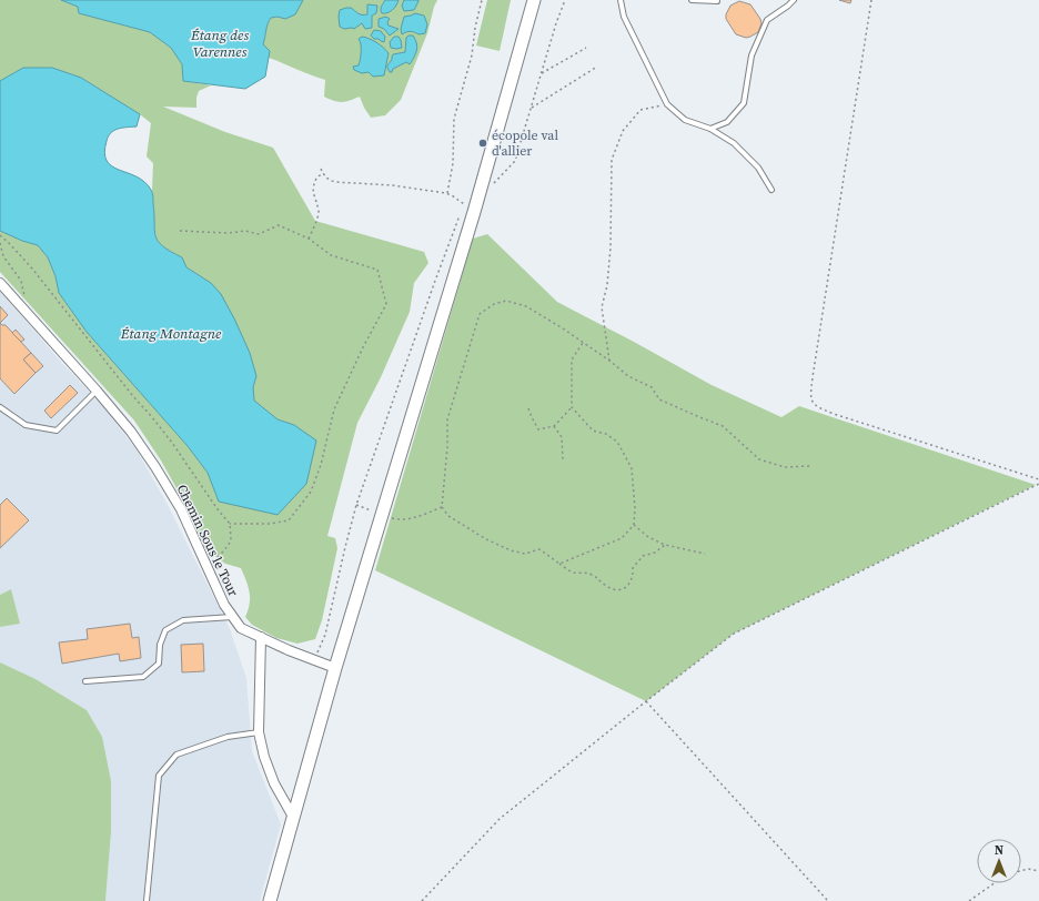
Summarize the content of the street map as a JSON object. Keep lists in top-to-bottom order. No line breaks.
{"streets":{"street":["Chemin Sous le Tour"]},"water":["Étang des Varennes","Étang Montagne"],"places":["écopole val d'allier"],"north":"top"}
